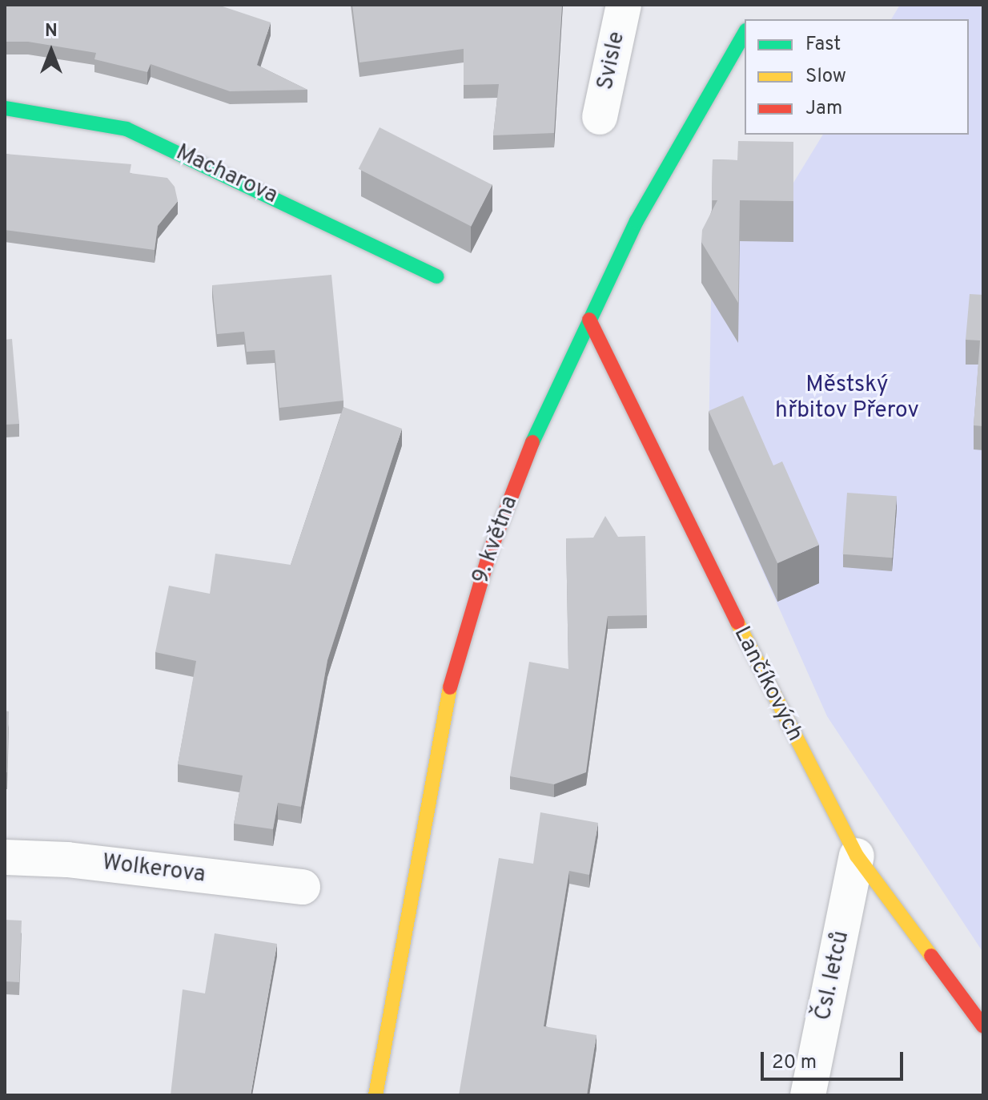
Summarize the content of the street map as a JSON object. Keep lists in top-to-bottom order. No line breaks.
{"streets":{"street":["Svisle","Macharova","9. května","Lančíkových","Wolkerova","Čsl. letců"]},"crossings":[["9. května","Lančíkových"],["Lančíkových","Čsl. letců"]],"parks":["Městský hřbitov Přerov"],"legend":["Fast","Slow","Jam"],"scale_bar":"20 m","north":"top"}
